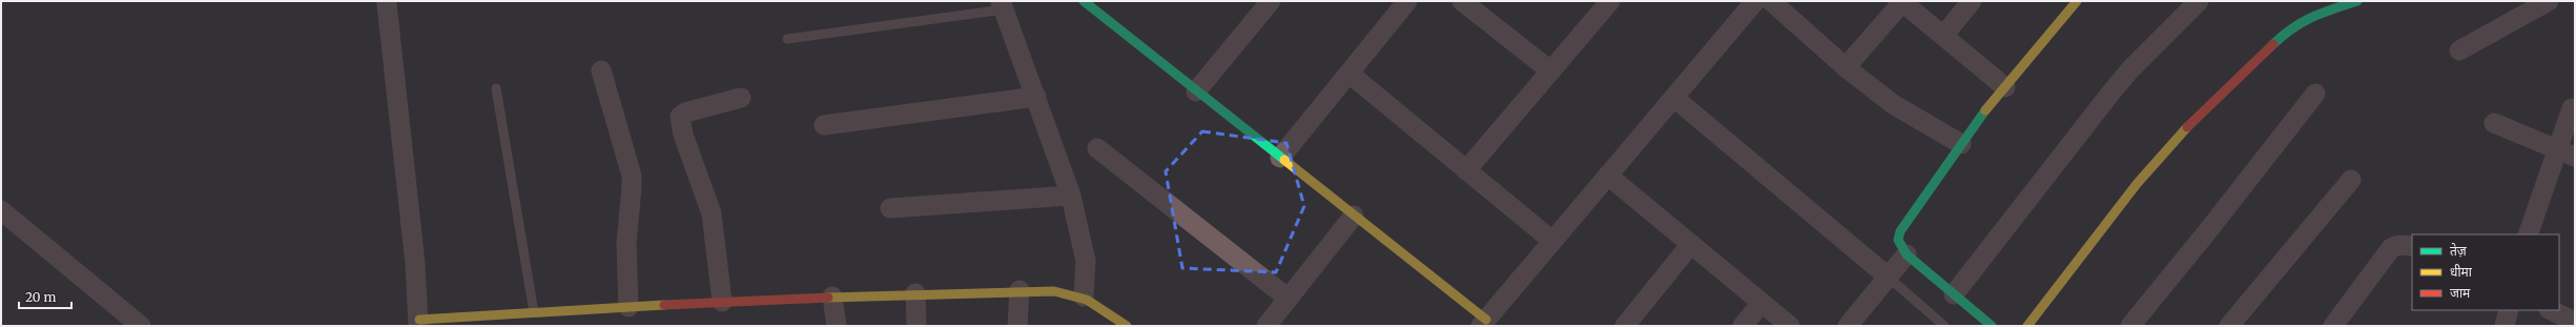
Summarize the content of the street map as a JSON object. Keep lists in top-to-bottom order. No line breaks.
{"legend":["तेज़","धीमा","जाम"],"scale_bar":"20 m"}
